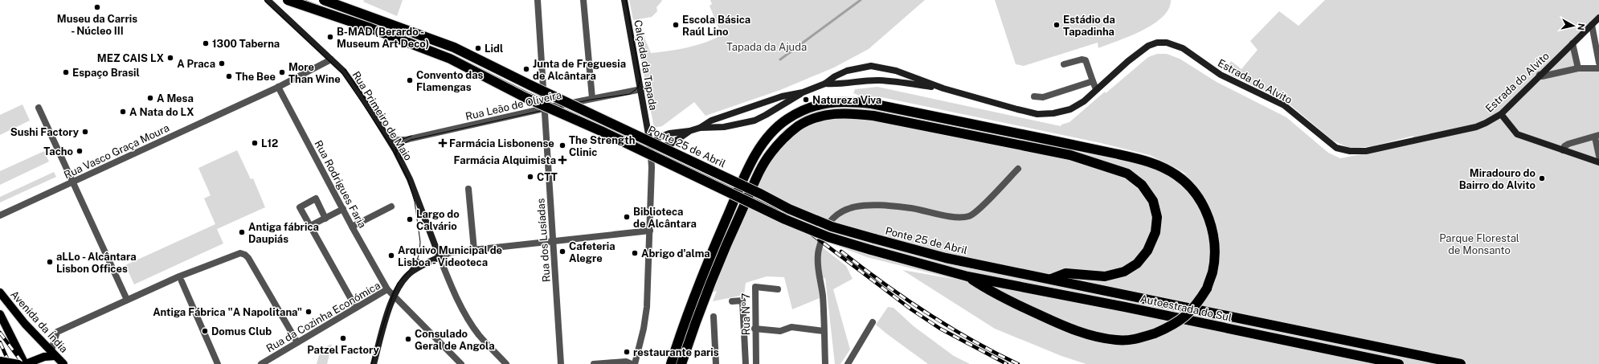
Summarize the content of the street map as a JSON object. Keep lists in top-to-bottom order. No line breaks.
{"streets":{"highway":["Ponte 25 de Abril","Autoestrada do Sul"],"main road":["Avenida da Índia"],"street":["Calçada da Tapada","Estrada do Alvito","Rua Leão de Oliveira","Rua Primeiro de Maio","Rua Vasco Graça Moura","Rua Rodrigues Faria","Rua dos Lusíadas","Rua Nº 7","Rua da Cozinha Económica"]},"crossings":[["Calçada da Tapada","Rua Leão de Oliveira"],["Rua Leão de Oliveira","Rua Primeiro de Maio"],["Rua Leão de Oliveira","Rua dos Lusíadas"],["Ponte 25 de Abril","Autoestrada do Sul"],["Rua Vasco Graça Moura","Rua Rodrigues Faria"],["Rua Rodrigues Faria","Rua da Cozinha Económica"]],"parks":["Tapada da Ajuda","Parque Florestal de Monsanto"],"places":{"other":["Museu da Carris - Núcleo III","Escola Básica Raúl Lino","Estádio da Tapadinha","B-MAD (Berardo - Museum Art Deco)","1300 Taberna","Lidl","MEZ CAIS LX","A Praca","Junta de Freguesia de Alcântara","Espaço Brasil","More Than Wine","The Bee","Convento das Flamengas","A Mesa","Natureza Viva","A Nata do LX","Sushi Factory","L12","The Strength Clinic","Tacho","CTT","Miradouro do Bairro do Alvito","Biblioteca de Alcântara","Largo do Calvário","Antiga fábrica Daupiás","Cafeteria Alegre","Abrigo d'alma","Arquivo Municipal de Lisboa - Videoteca","aLLo - Alcântara Lisbon Offices","Antiga Fábrica \"A Napolitana\"","Domus Club","Patzel Factory","Consulado Geral de Angola","restaurante paris"],"health":["Farmácia Lisbonense","Farmácia Alquimista"]},"north":"right"}
